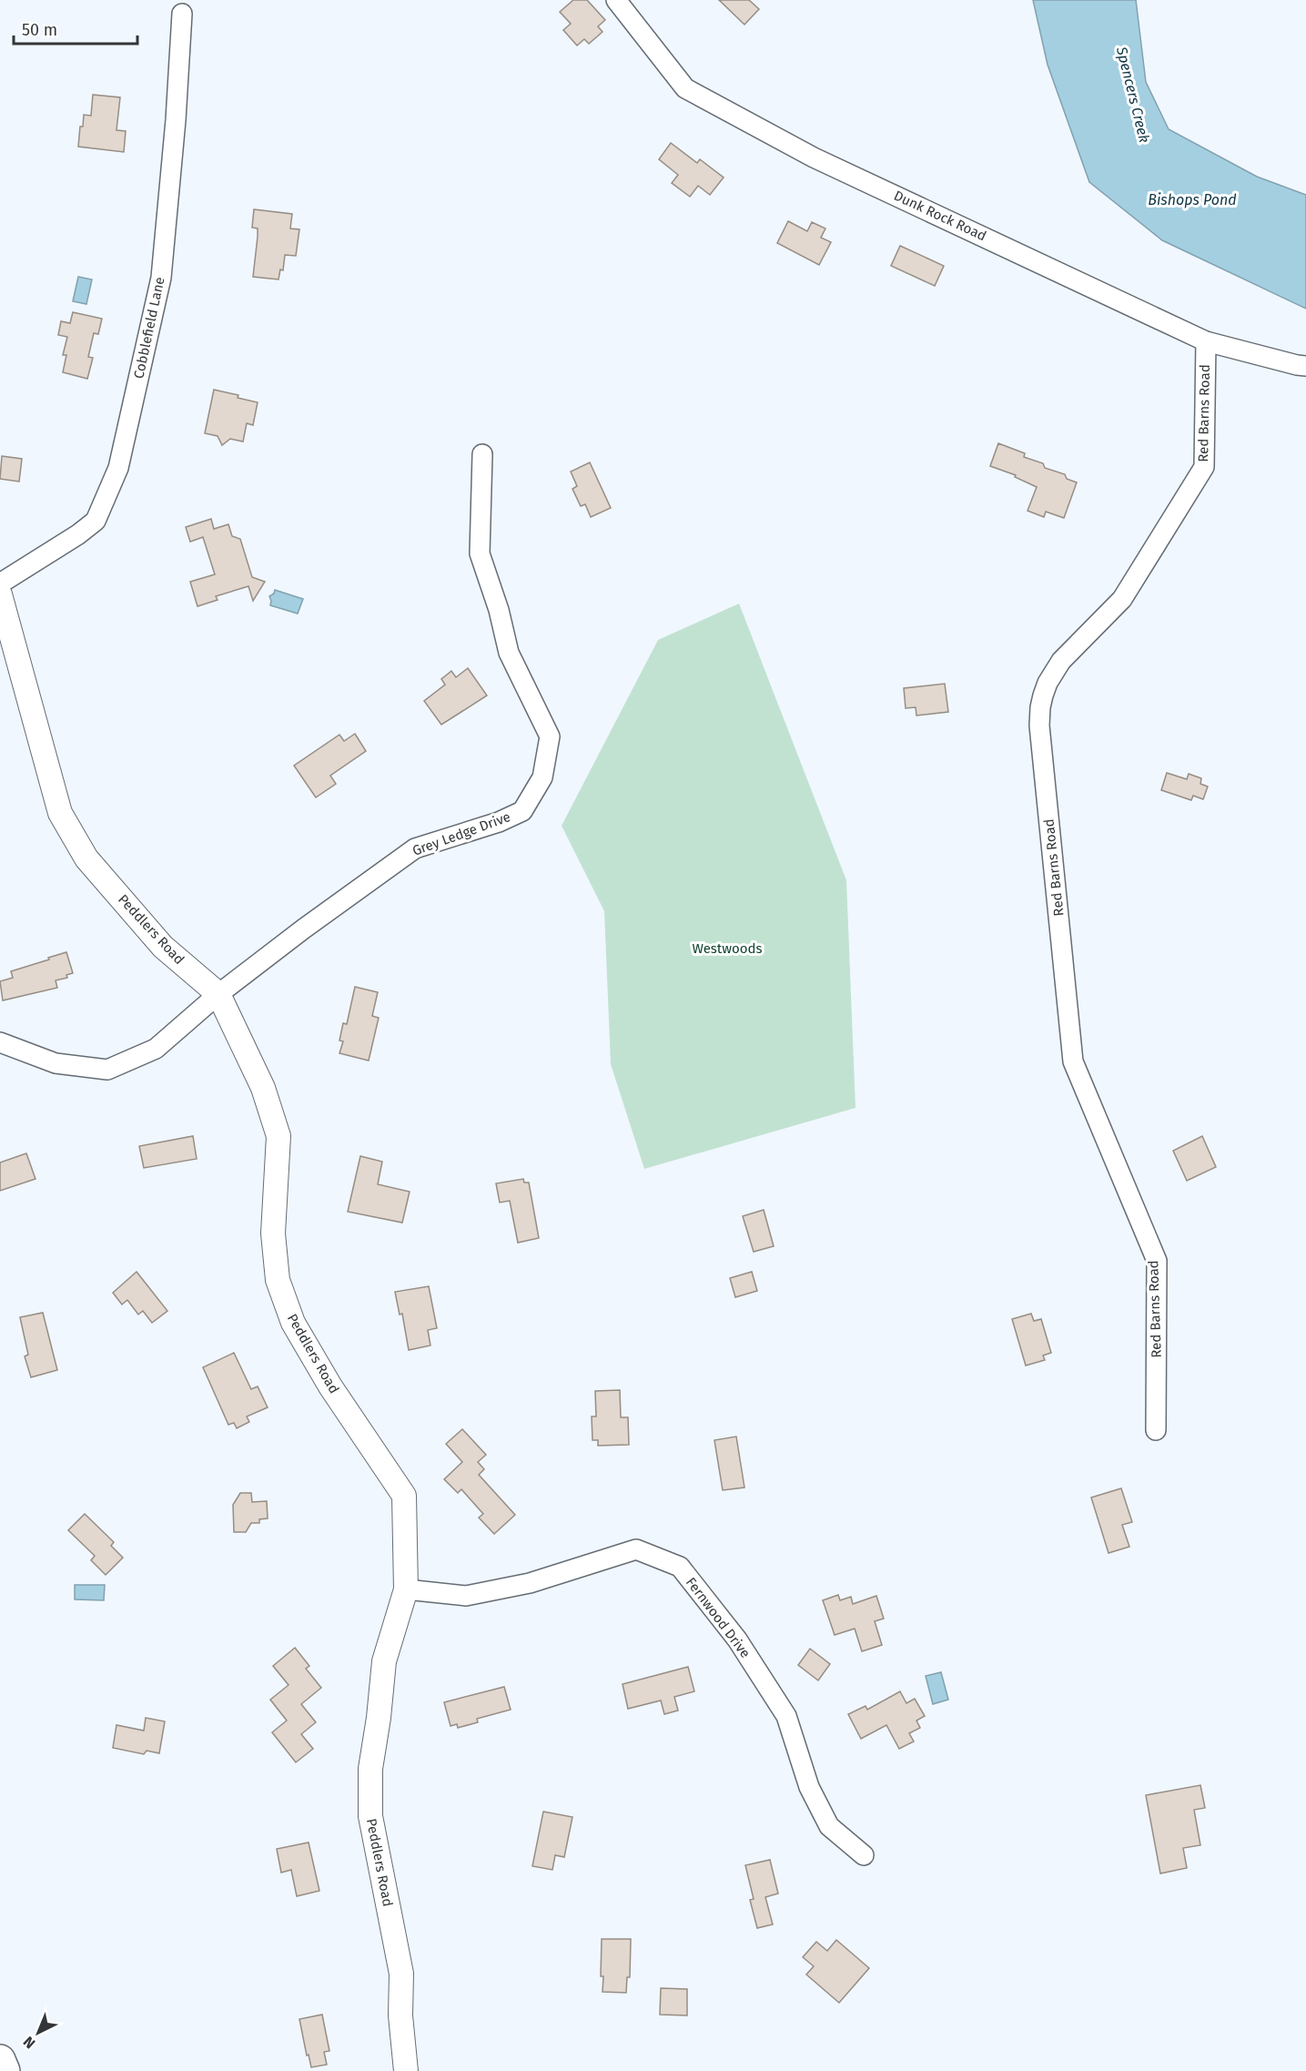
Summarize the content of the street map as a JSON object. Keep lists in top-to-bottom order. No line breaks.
{"streets":{"street":["Dunk Rock Road","Cobblefield Lane","Red Barns Road","Grey Ledge Drive","Peddlers Road","Fernwood Drive"]},"crossings":[["Dunk Rock Road","Red Barns Road"],["Grey Ledge Drive","Peddlers Road"],["Peddlers Road","Fernwood Drive"]],"water":["Spencers Creek","Bishops Pond"],"parks":["Westwoods"],"scale_bar":"50 m","north":"bottom left"}
